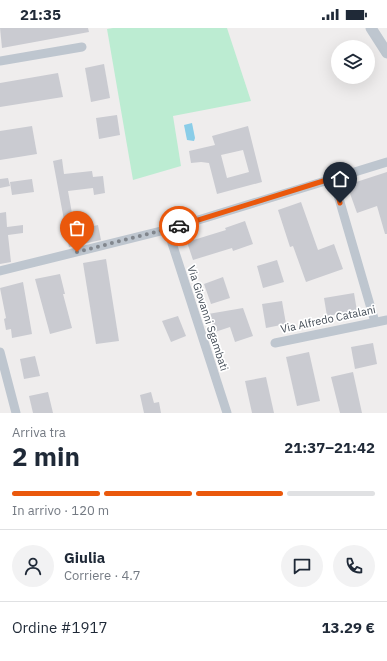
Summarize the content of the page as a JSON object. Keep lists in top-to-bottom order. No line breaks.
{"streets":{"street":["Via Giovanni Sgambati","Via Alfredo Catalani"]},"page":{"status":"21:35","heading":["2 min","Arriva tra","21:37–21:42"],"panel":["Giulia","Corriere · 4.7","Ordine #1917","13.29 €"],"bar":"In arrivo · 120 m"}}
